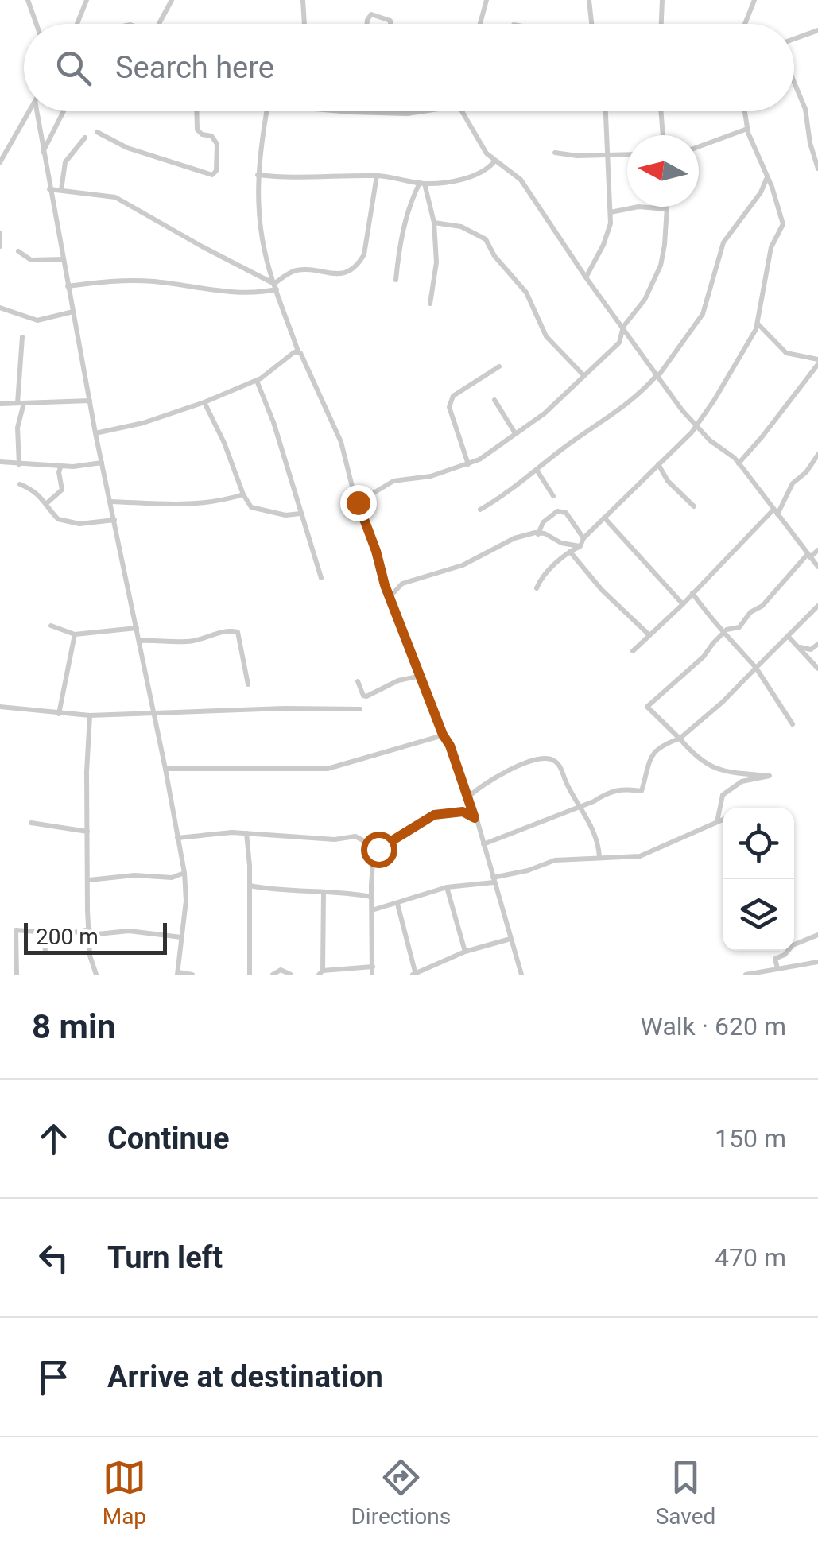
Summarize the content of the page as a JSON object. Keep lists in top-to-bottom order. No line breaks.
{"scale_bar":"200 m","north":"left","page":{"search":"Search here","scale":"200 m","heading":["8 min","Walk · 620 m"],"list":[["Continue","150 m"],["Turn left","470 m"],"Arrive at destination"],"nav":["Map","Directions","Saved"]}}
